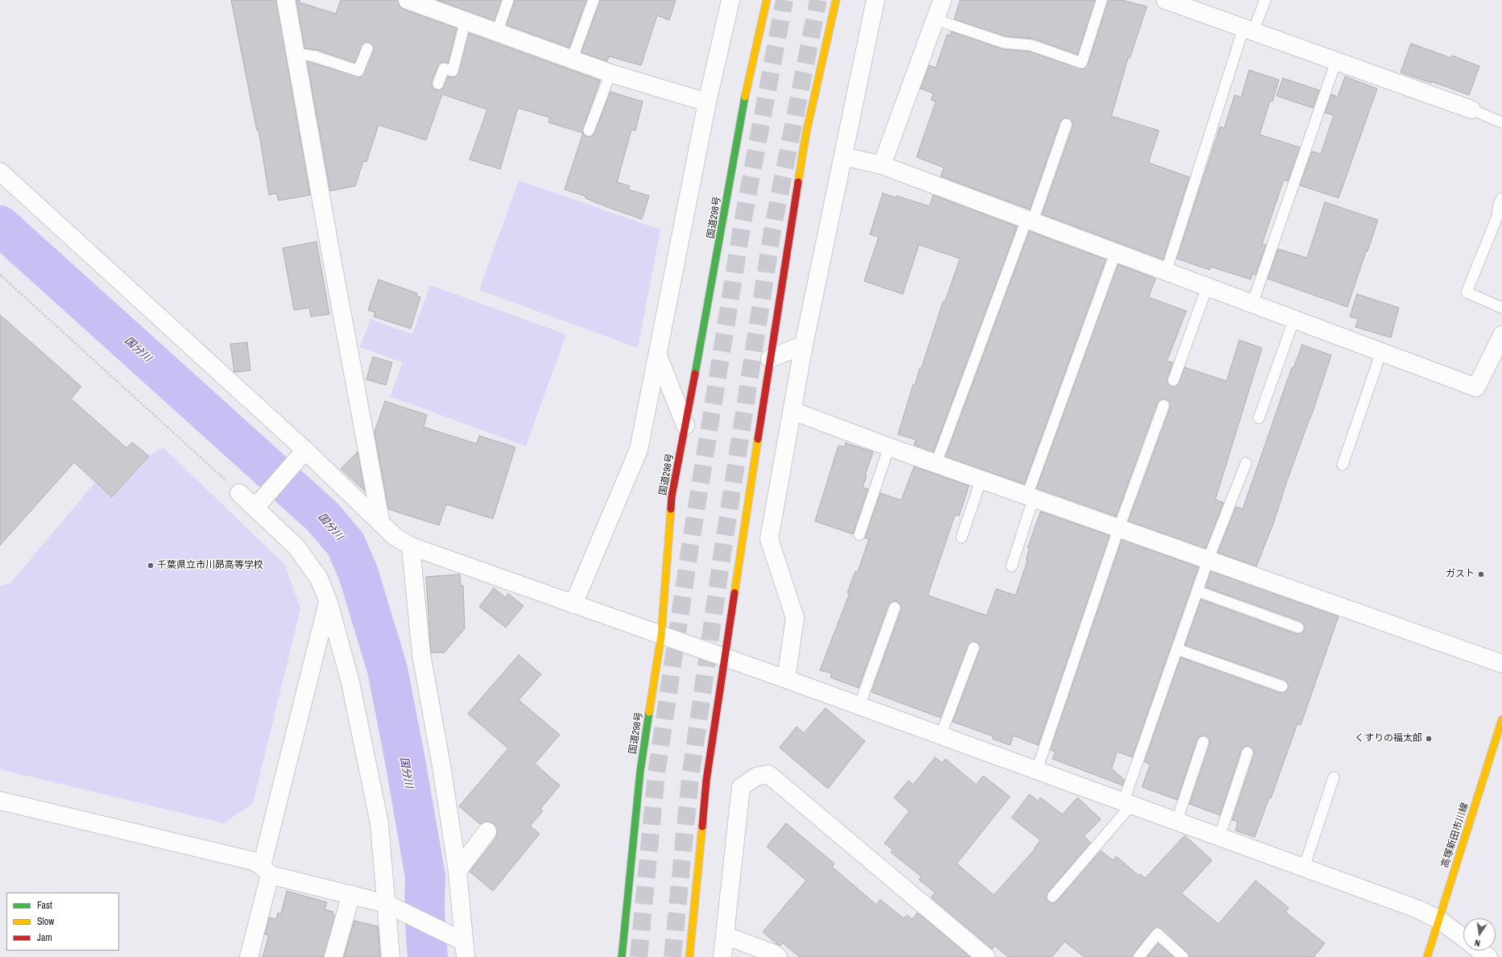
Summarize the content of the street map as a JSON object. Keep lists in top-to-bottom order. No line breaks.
{"streets":{"main road":["国道298号","高塚新田市川線"]},"water":["国分川"],"places":["千葉県立市川昴高等学校","ガスト","くすりの福太郎"],"legend":["Fast","Slow","Jam"],"north":"bottom"}
